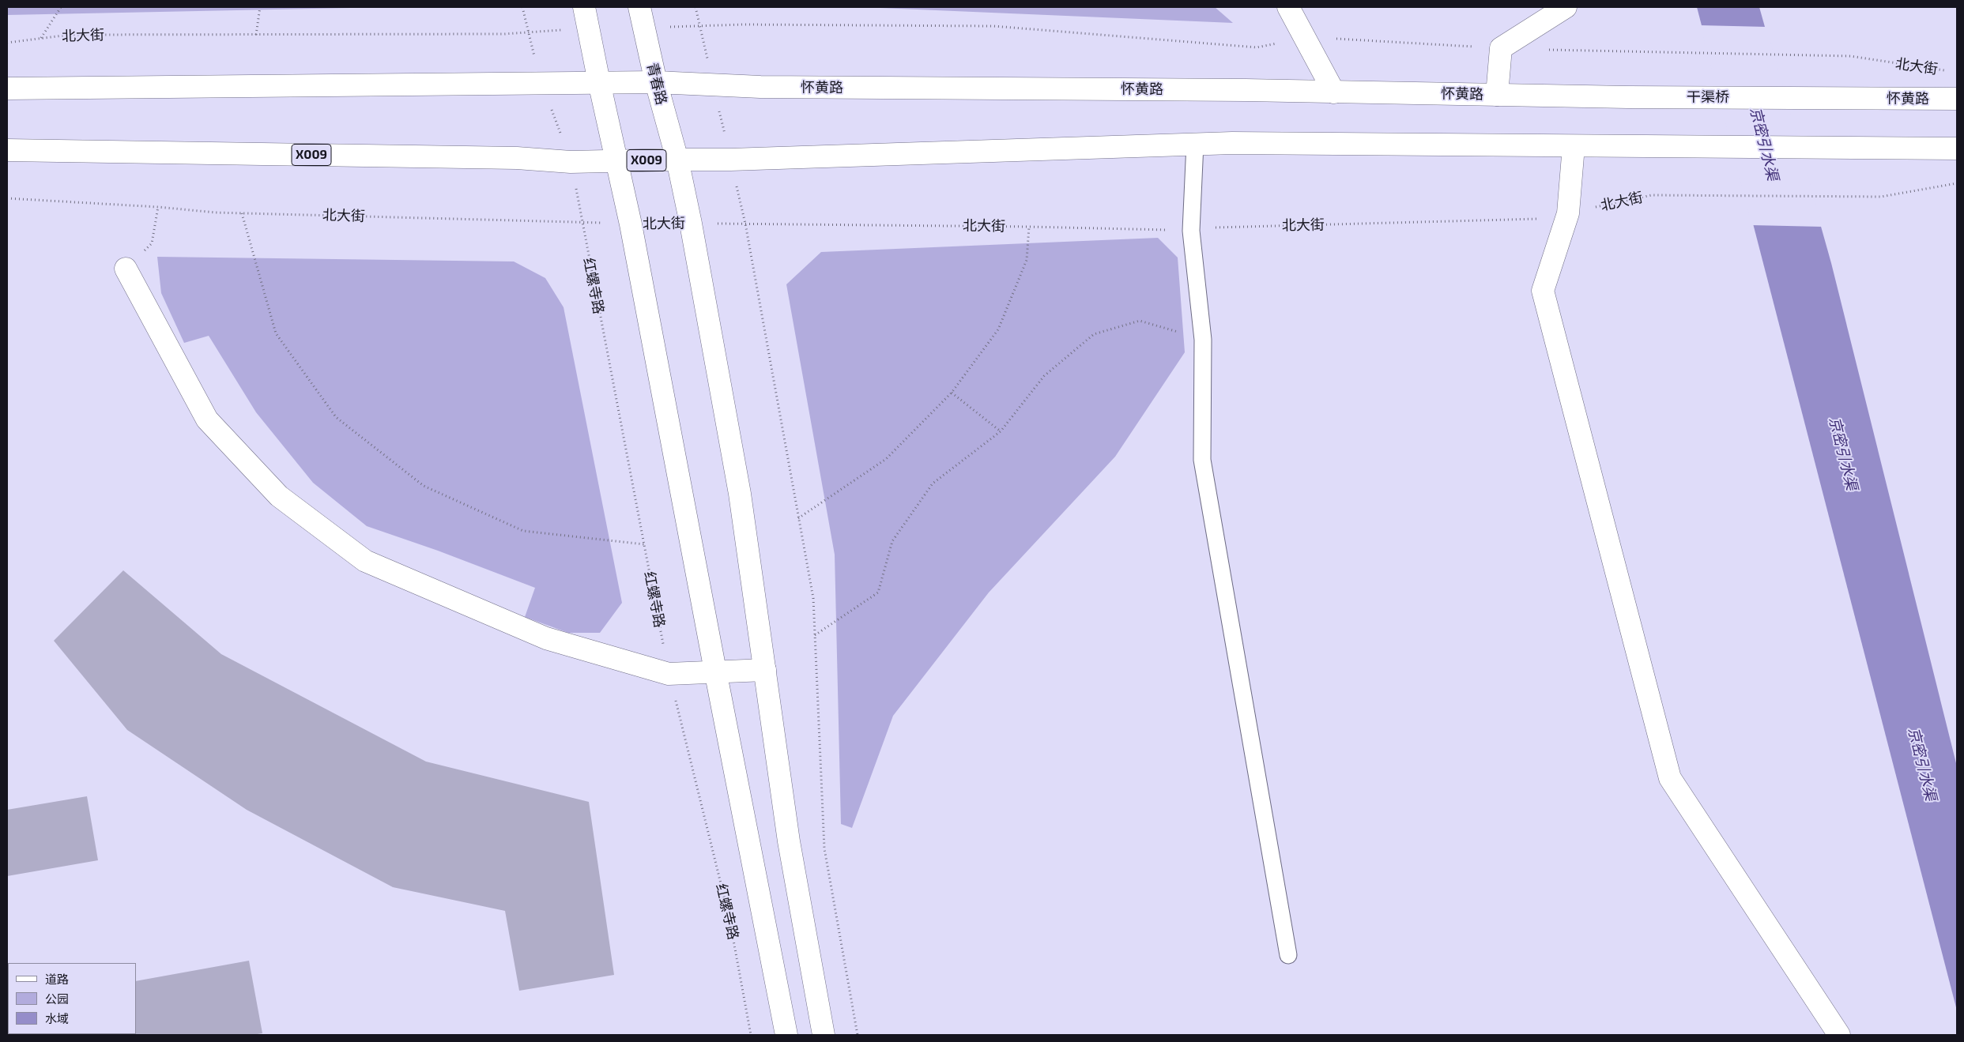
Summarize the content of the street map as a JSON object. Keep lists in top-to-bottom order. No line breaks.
{"streets":{"main road":["青春路","怀黄路","干渠桥","X009"],"path":["北大街","红螺寺路"]},"crossings":[["北大街","红螺寺路"],["青春路","怀黄路"],["青春路","X009"],["怀黄路","干渠桥"],["X009","红螺寺路"]],"water":["京密引水渠"],"legend":["道路","公园","水域"]}
